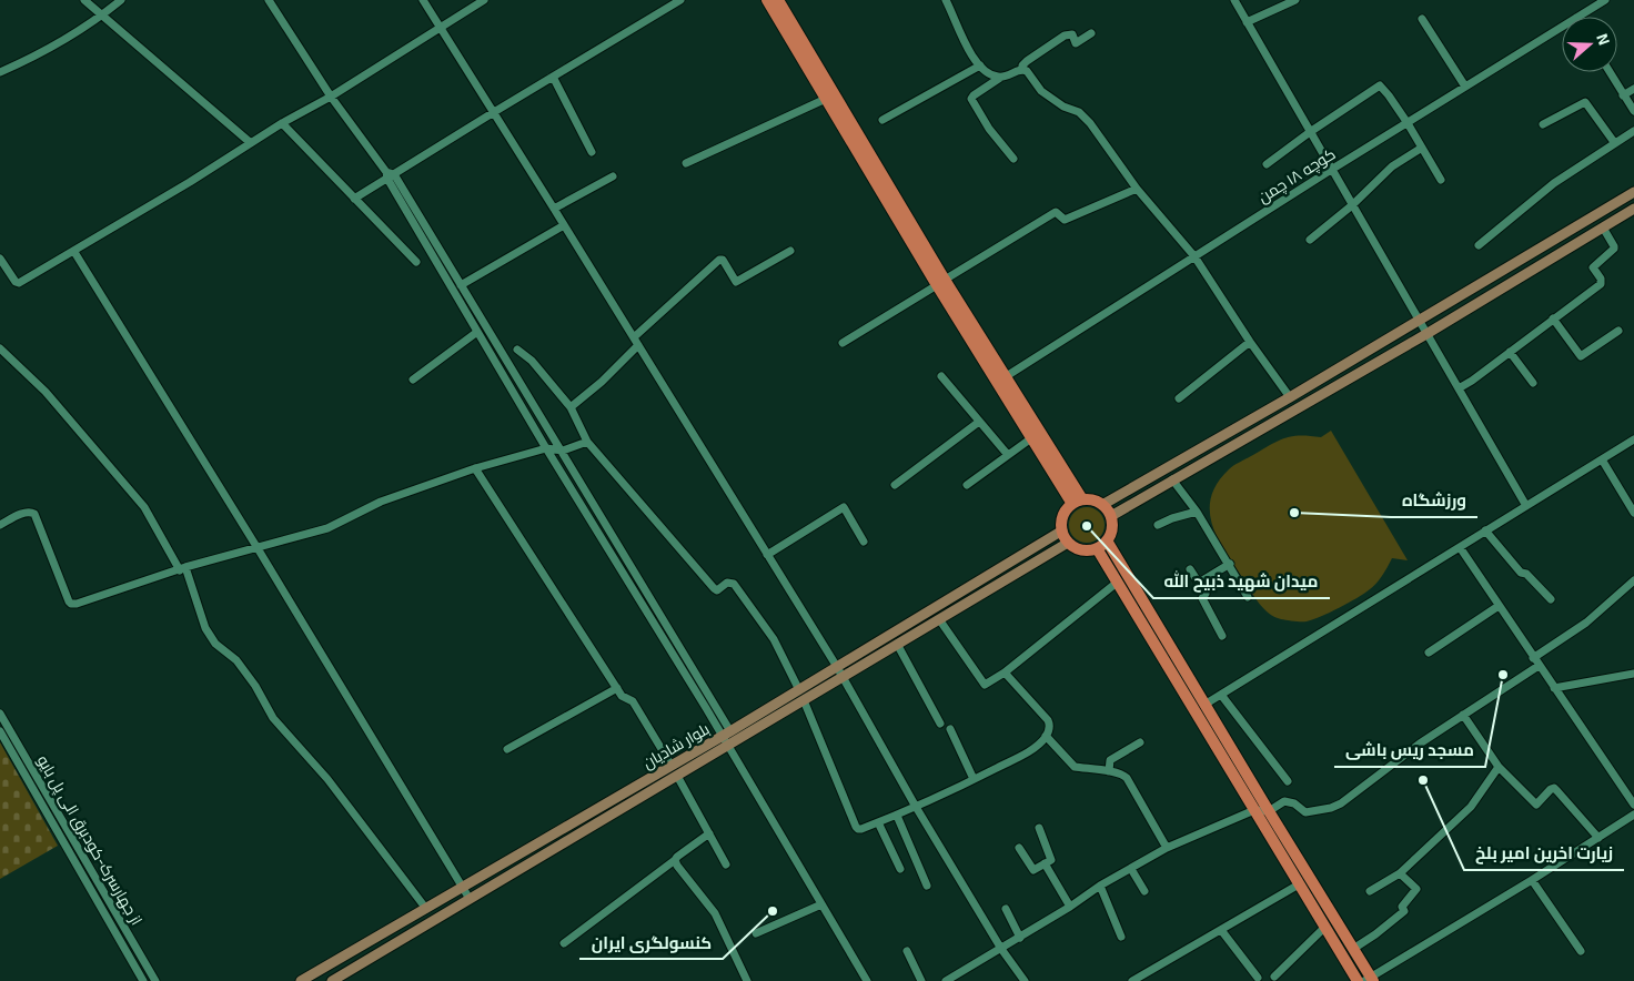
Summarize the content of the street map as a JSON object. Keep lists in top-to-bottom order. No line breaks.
{"streets":{"main road":["بلوار شادیان"],"street":["كوچه ١٨ چمن","از جهارسرک-کودبرق الی پل بایو"]},"places":["ورزشگاه","میدان شهید ذبیح الله","مسجد ریس باشی","زیارت اخرین امیر بلخ","کنسولگری ایران"],"north":"right"}
